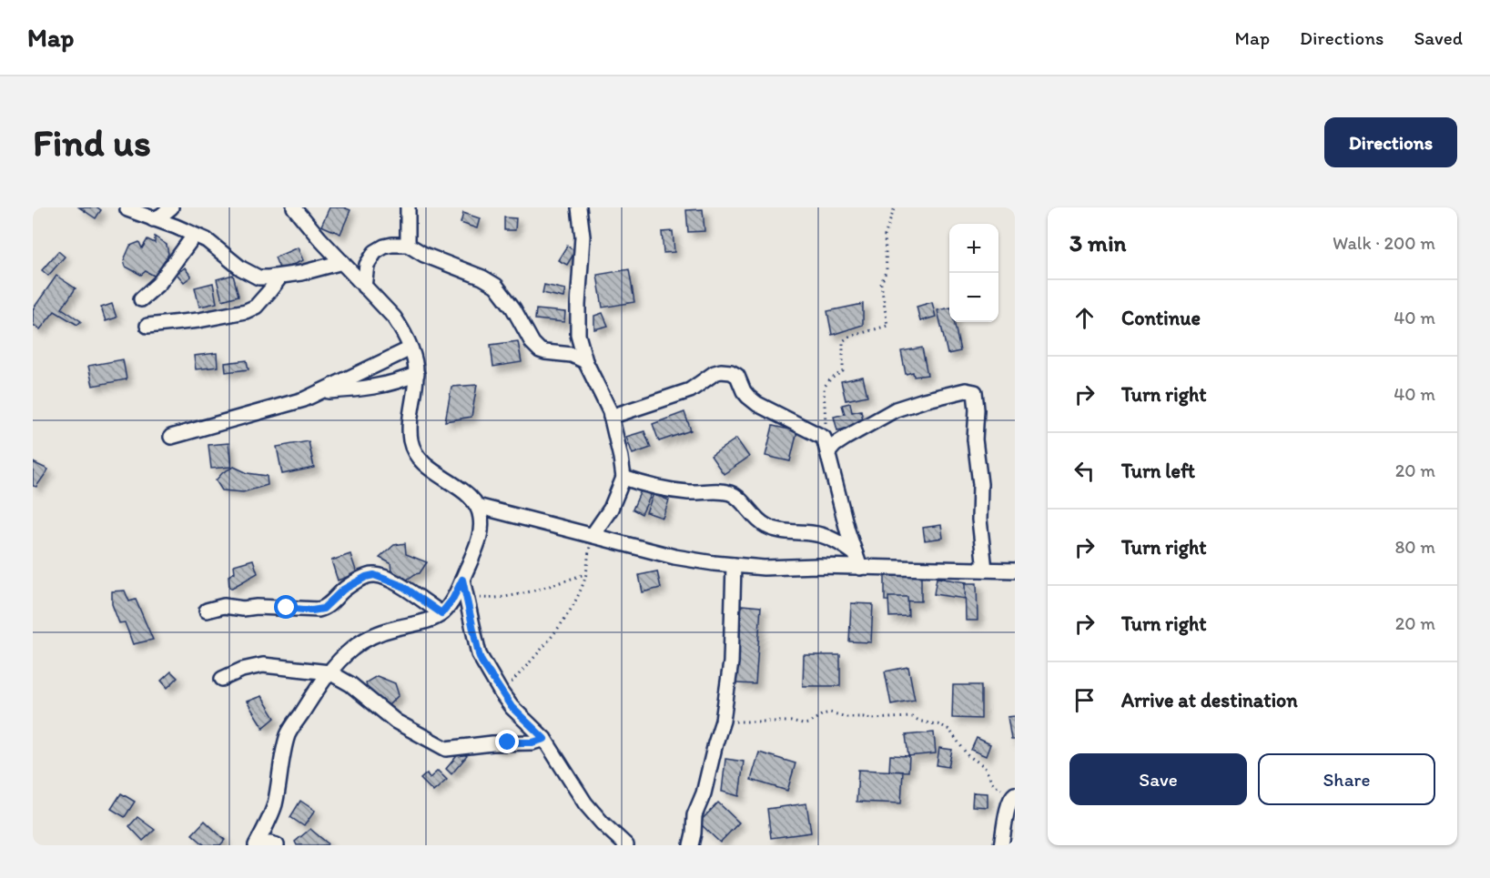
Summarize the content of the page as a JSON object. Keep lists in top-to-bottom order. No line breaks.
{"page":{"header":"Map","nav":["Map","Directions","Saved"],"buttons":["Directions",["Save","Share"]],"title":"Find us","heading":["3 min","Walk · 200 m"],"map_buttons":["+","−"],"list":[["Continue","40 m"],["Turn right","40 m"],["Turn left","20 m"],["Turn right","80 m"],["Turn right","20 m"],"Arrive at destination"]}}
